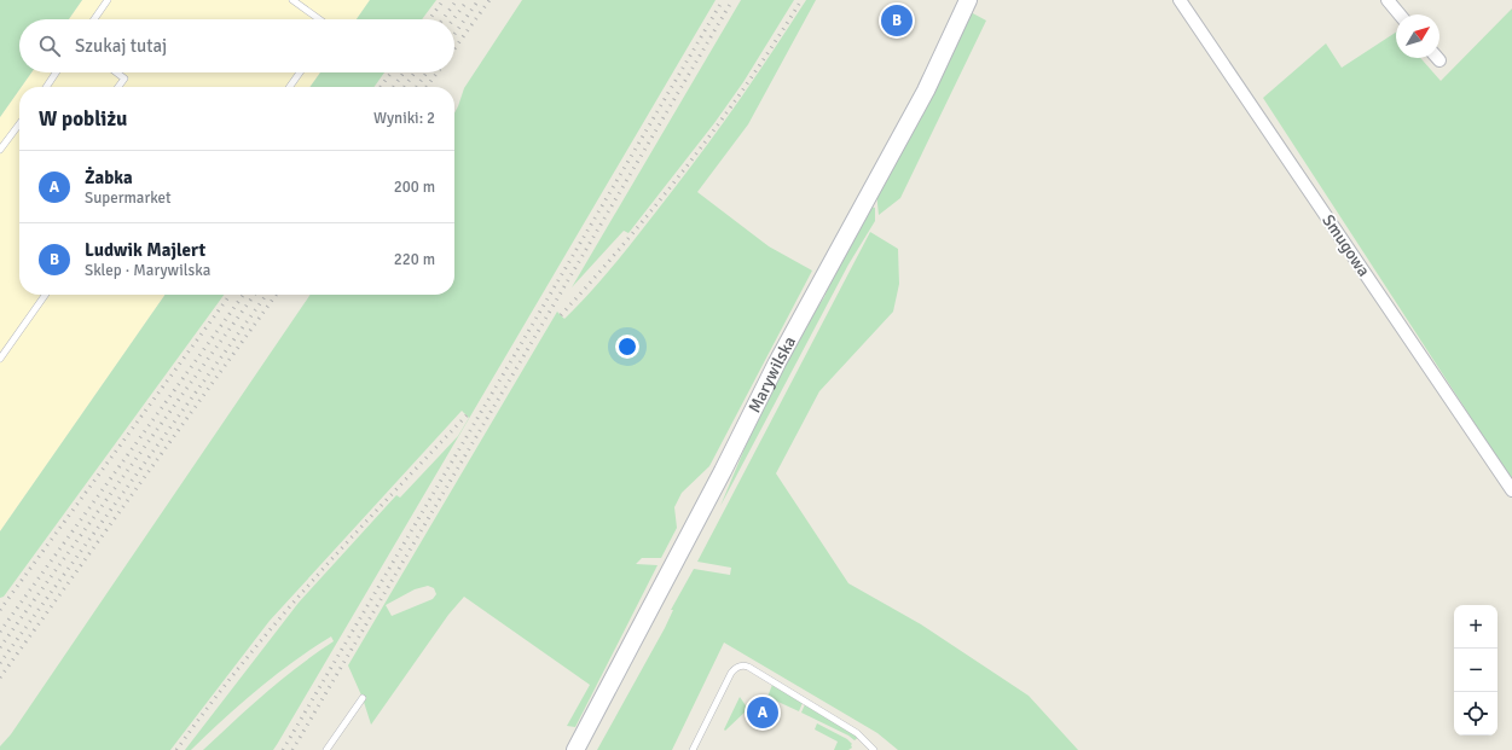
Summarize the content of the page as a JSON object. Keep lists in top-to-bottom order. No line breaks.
{"streets":{"street":["Smugowa","Marywilska"]},"north":"top right","page":{"pins":["B","A"],"search":"Szukaj tutaj","heading":["W pobliżu","Wyniki: 2"],"list":[{"mark":"A","name":"Żabka","note":"Supermarket","value":"200 m"},{"mark":"B","name":"Ludwik Majlert","note":"Sklep · Marywilska","value":"220 m"}],"map_buttons":["+","−"]}}
